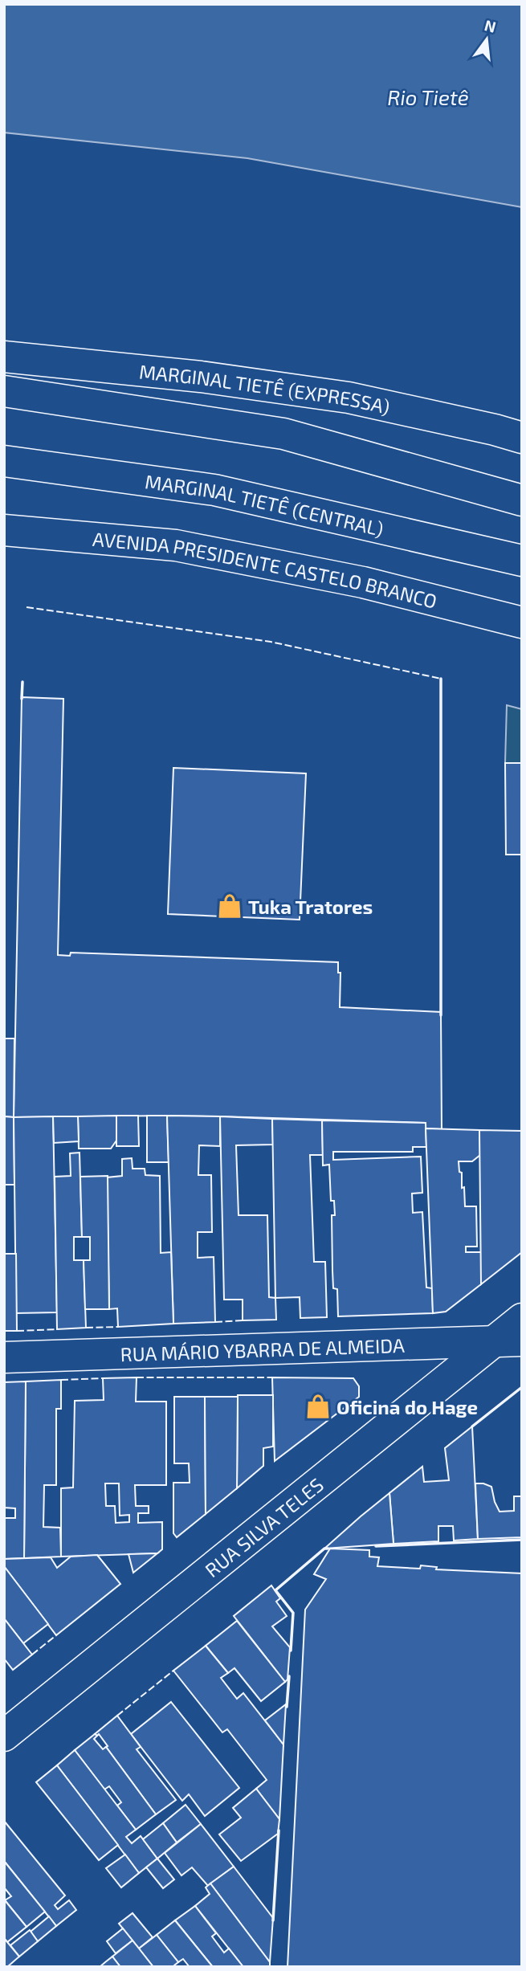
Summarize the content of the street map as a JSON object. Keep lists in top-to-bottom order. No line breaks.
{"streets":{"main road":["MARGINAL TIETÊ (EXPRESSA)","MARGINAL TIETÊ (CENTRAL)","AVENIDA PRESIDENTE CASTELO BRANCO","RUA MÁRIO YBARRA DE ALMEIDA","RUA SILVA TELES"]},"crossings":[["RUA MÁRIO YBARRA DE ALMEIDA","RUA SILVA TELES"]],"water":["Rio Tietê"],"places":{"shop":["Tuka Tratores","Oficina do Hage"]},"north":"top"}
